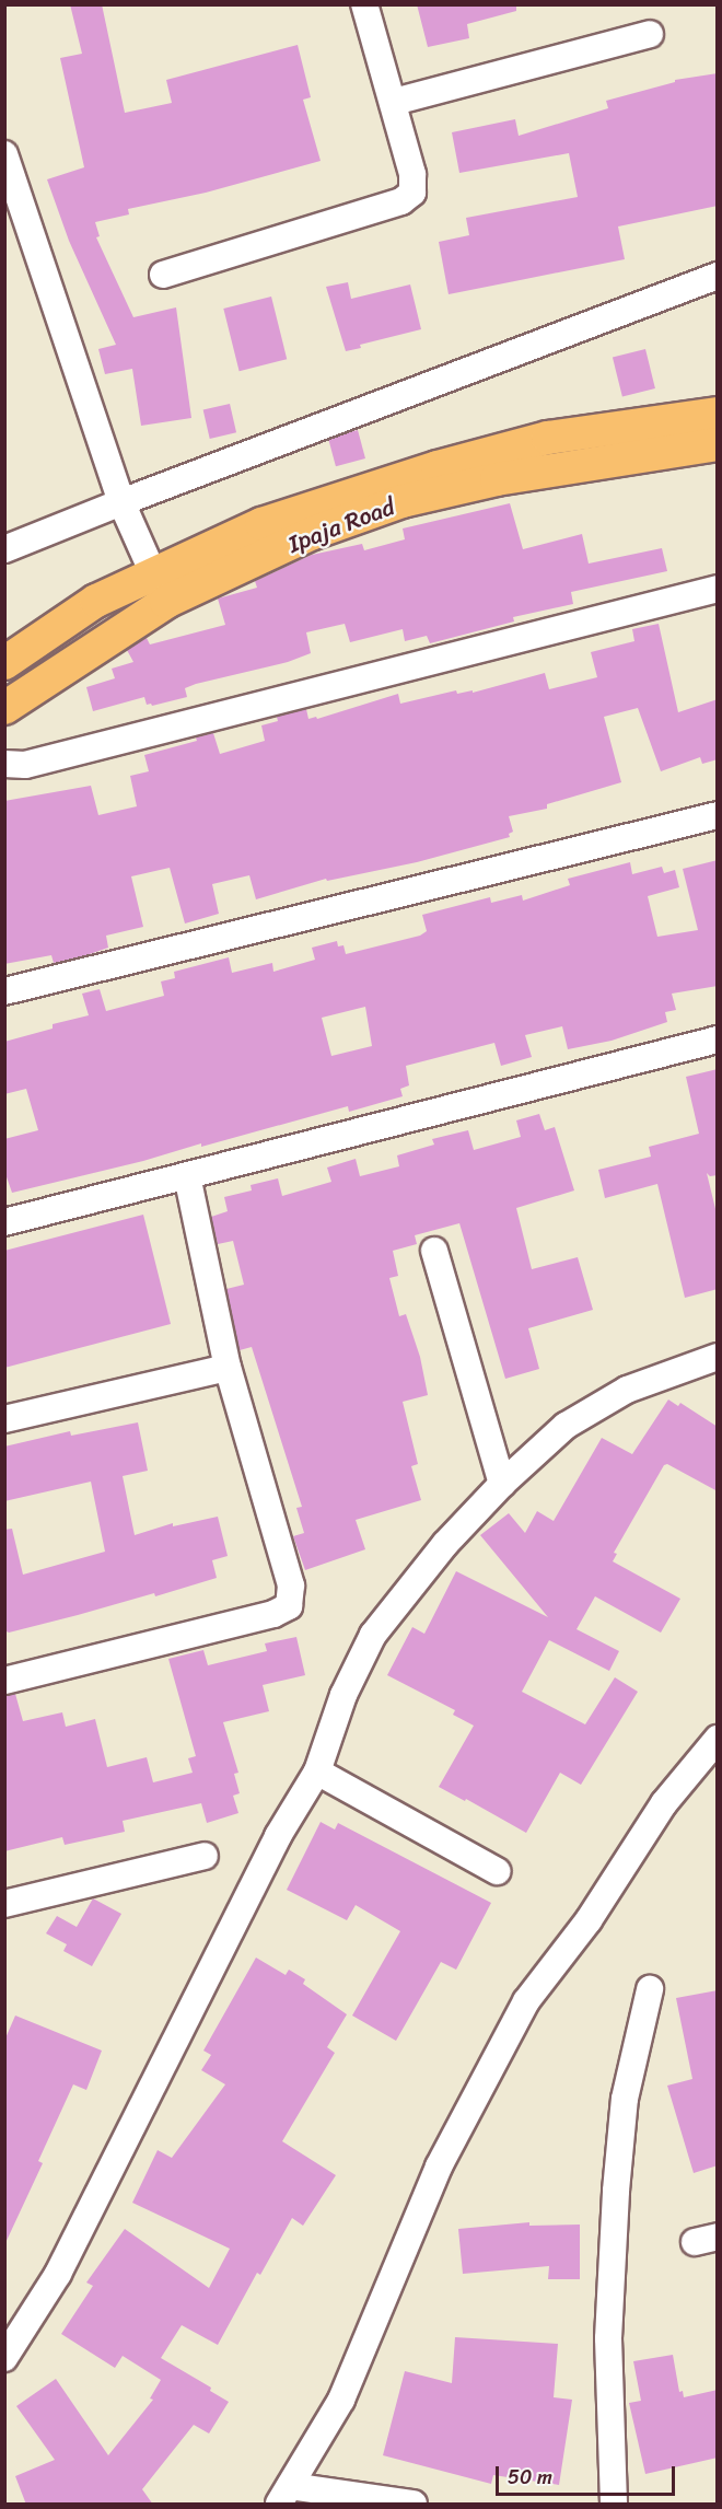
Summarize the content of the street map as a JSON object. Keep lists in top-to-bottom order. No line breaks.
{"streets":{"main road":["Ipaja Road"]},"scale_bar":"50 m"}
